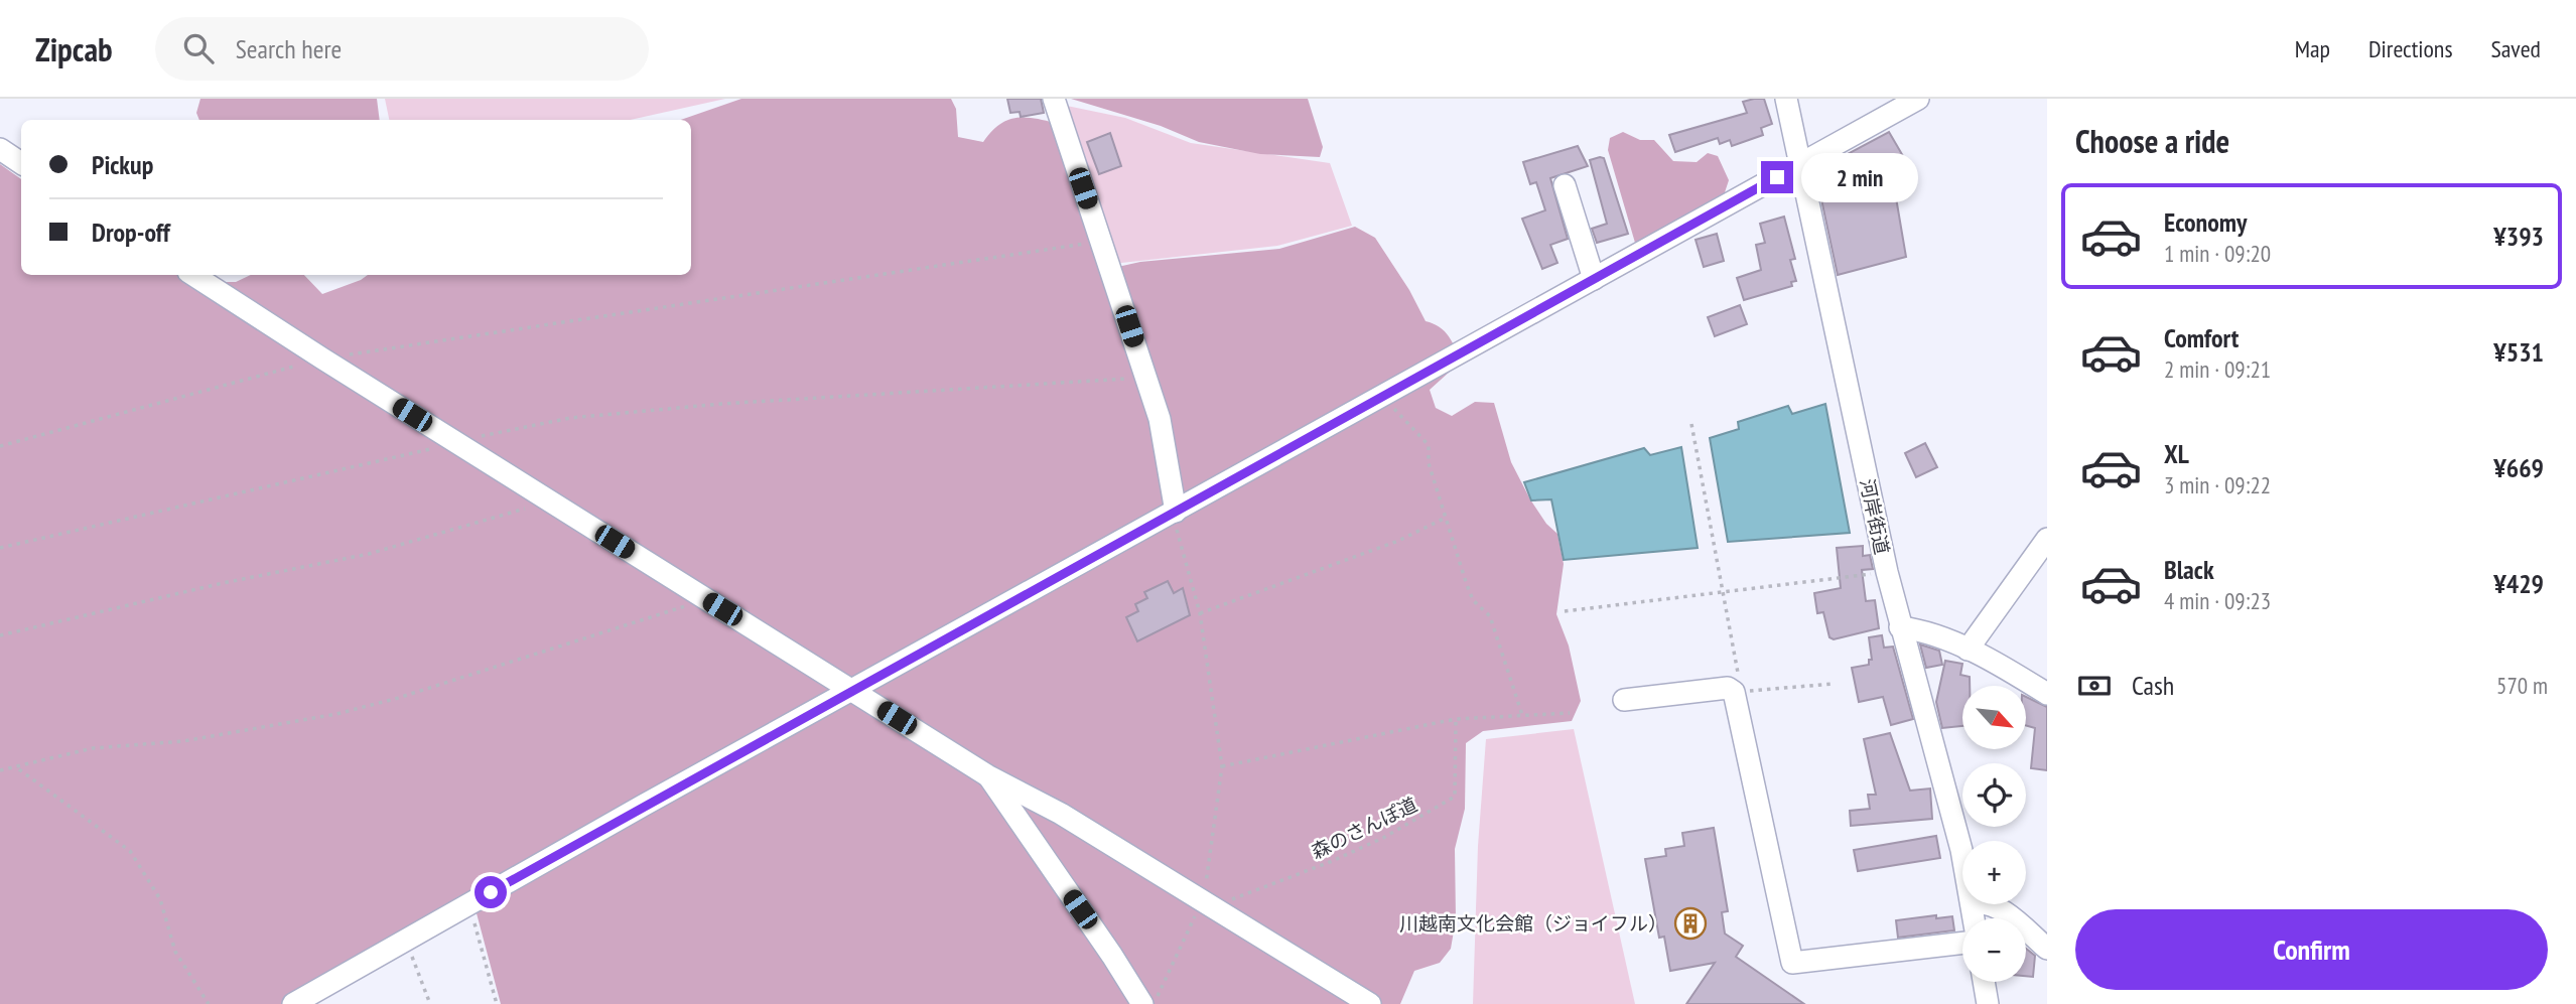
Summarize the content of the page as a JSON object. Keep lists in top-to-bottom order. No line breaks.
{"streets":{"street":["河岸街道"],"path":["森のさんぽ道"]},"places":{"building":["川越南文化会館（ジョイフル）"]},"north":"bottom right","page":{"header":"Zipcab","search":"Search here","nav":["Map","Directions","Saved"],"heading":"Choose a ride","banner":["Pickup","Drop-off"],"bubble":"2 min","list":[{"name":"Economy","note":"1 min · 09:20","value":"¥393"},{"name":"Comfort","note":"2 min · 09:21","value":"¥531"},{"name":"XL","note":"3 min · 09:22","value":"¥669"},{"name":"Black","note":"4 min · 09:23","value":"¥429"}],"pay":["Cash","570 m"],"map_buttons":["+","−"],"buttons":"Confirm"}}
